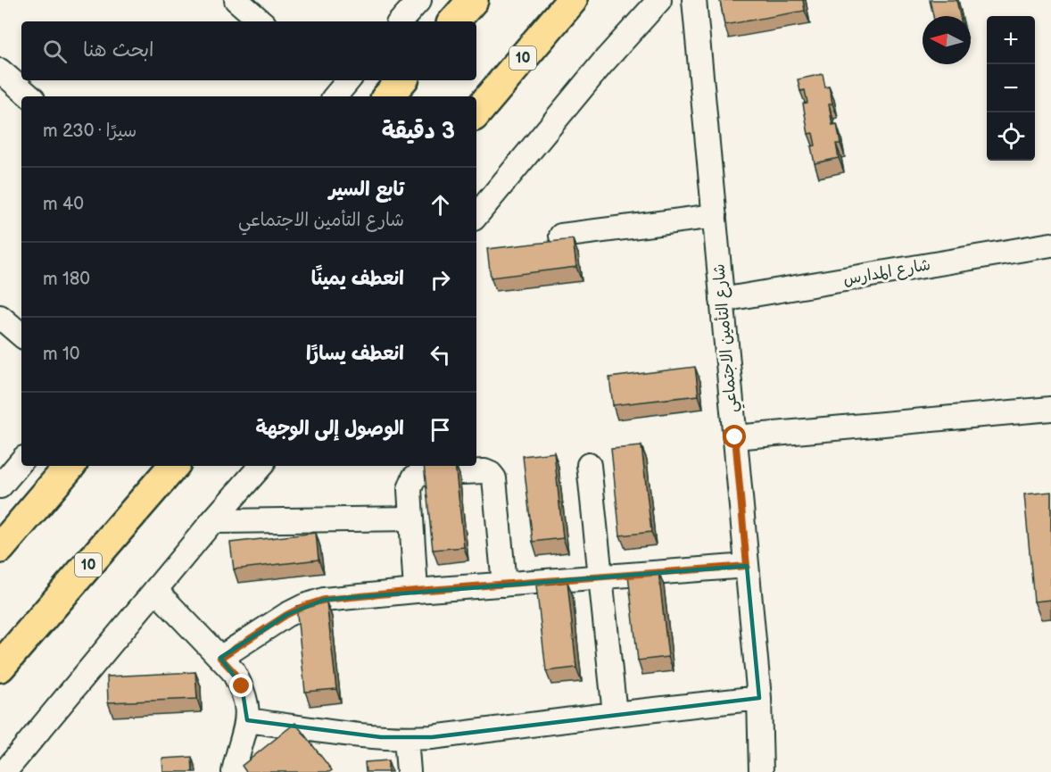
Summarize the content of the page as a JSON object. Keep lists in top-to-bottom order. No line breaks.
{"streets":{"main road":["10"],"street":["شارع المدارس","شارع التأمين الاجتماعي"]},"crossings":[["شارع المدارس","شارع التأمين الاجتماعي"]],"north":"left","page":{"map_buttons":["+","−"],"search":"ابحث هنا","heading":["3 دقيقة","سيرًا · 230 m"],"list":[["تابع السير","شارع التأمين الاجتماعي","40 m"],["انعطف يمينًا","180 m"],["انعطف يسارًا","10 m"],"الوصول إلى الوجهة"]}}
